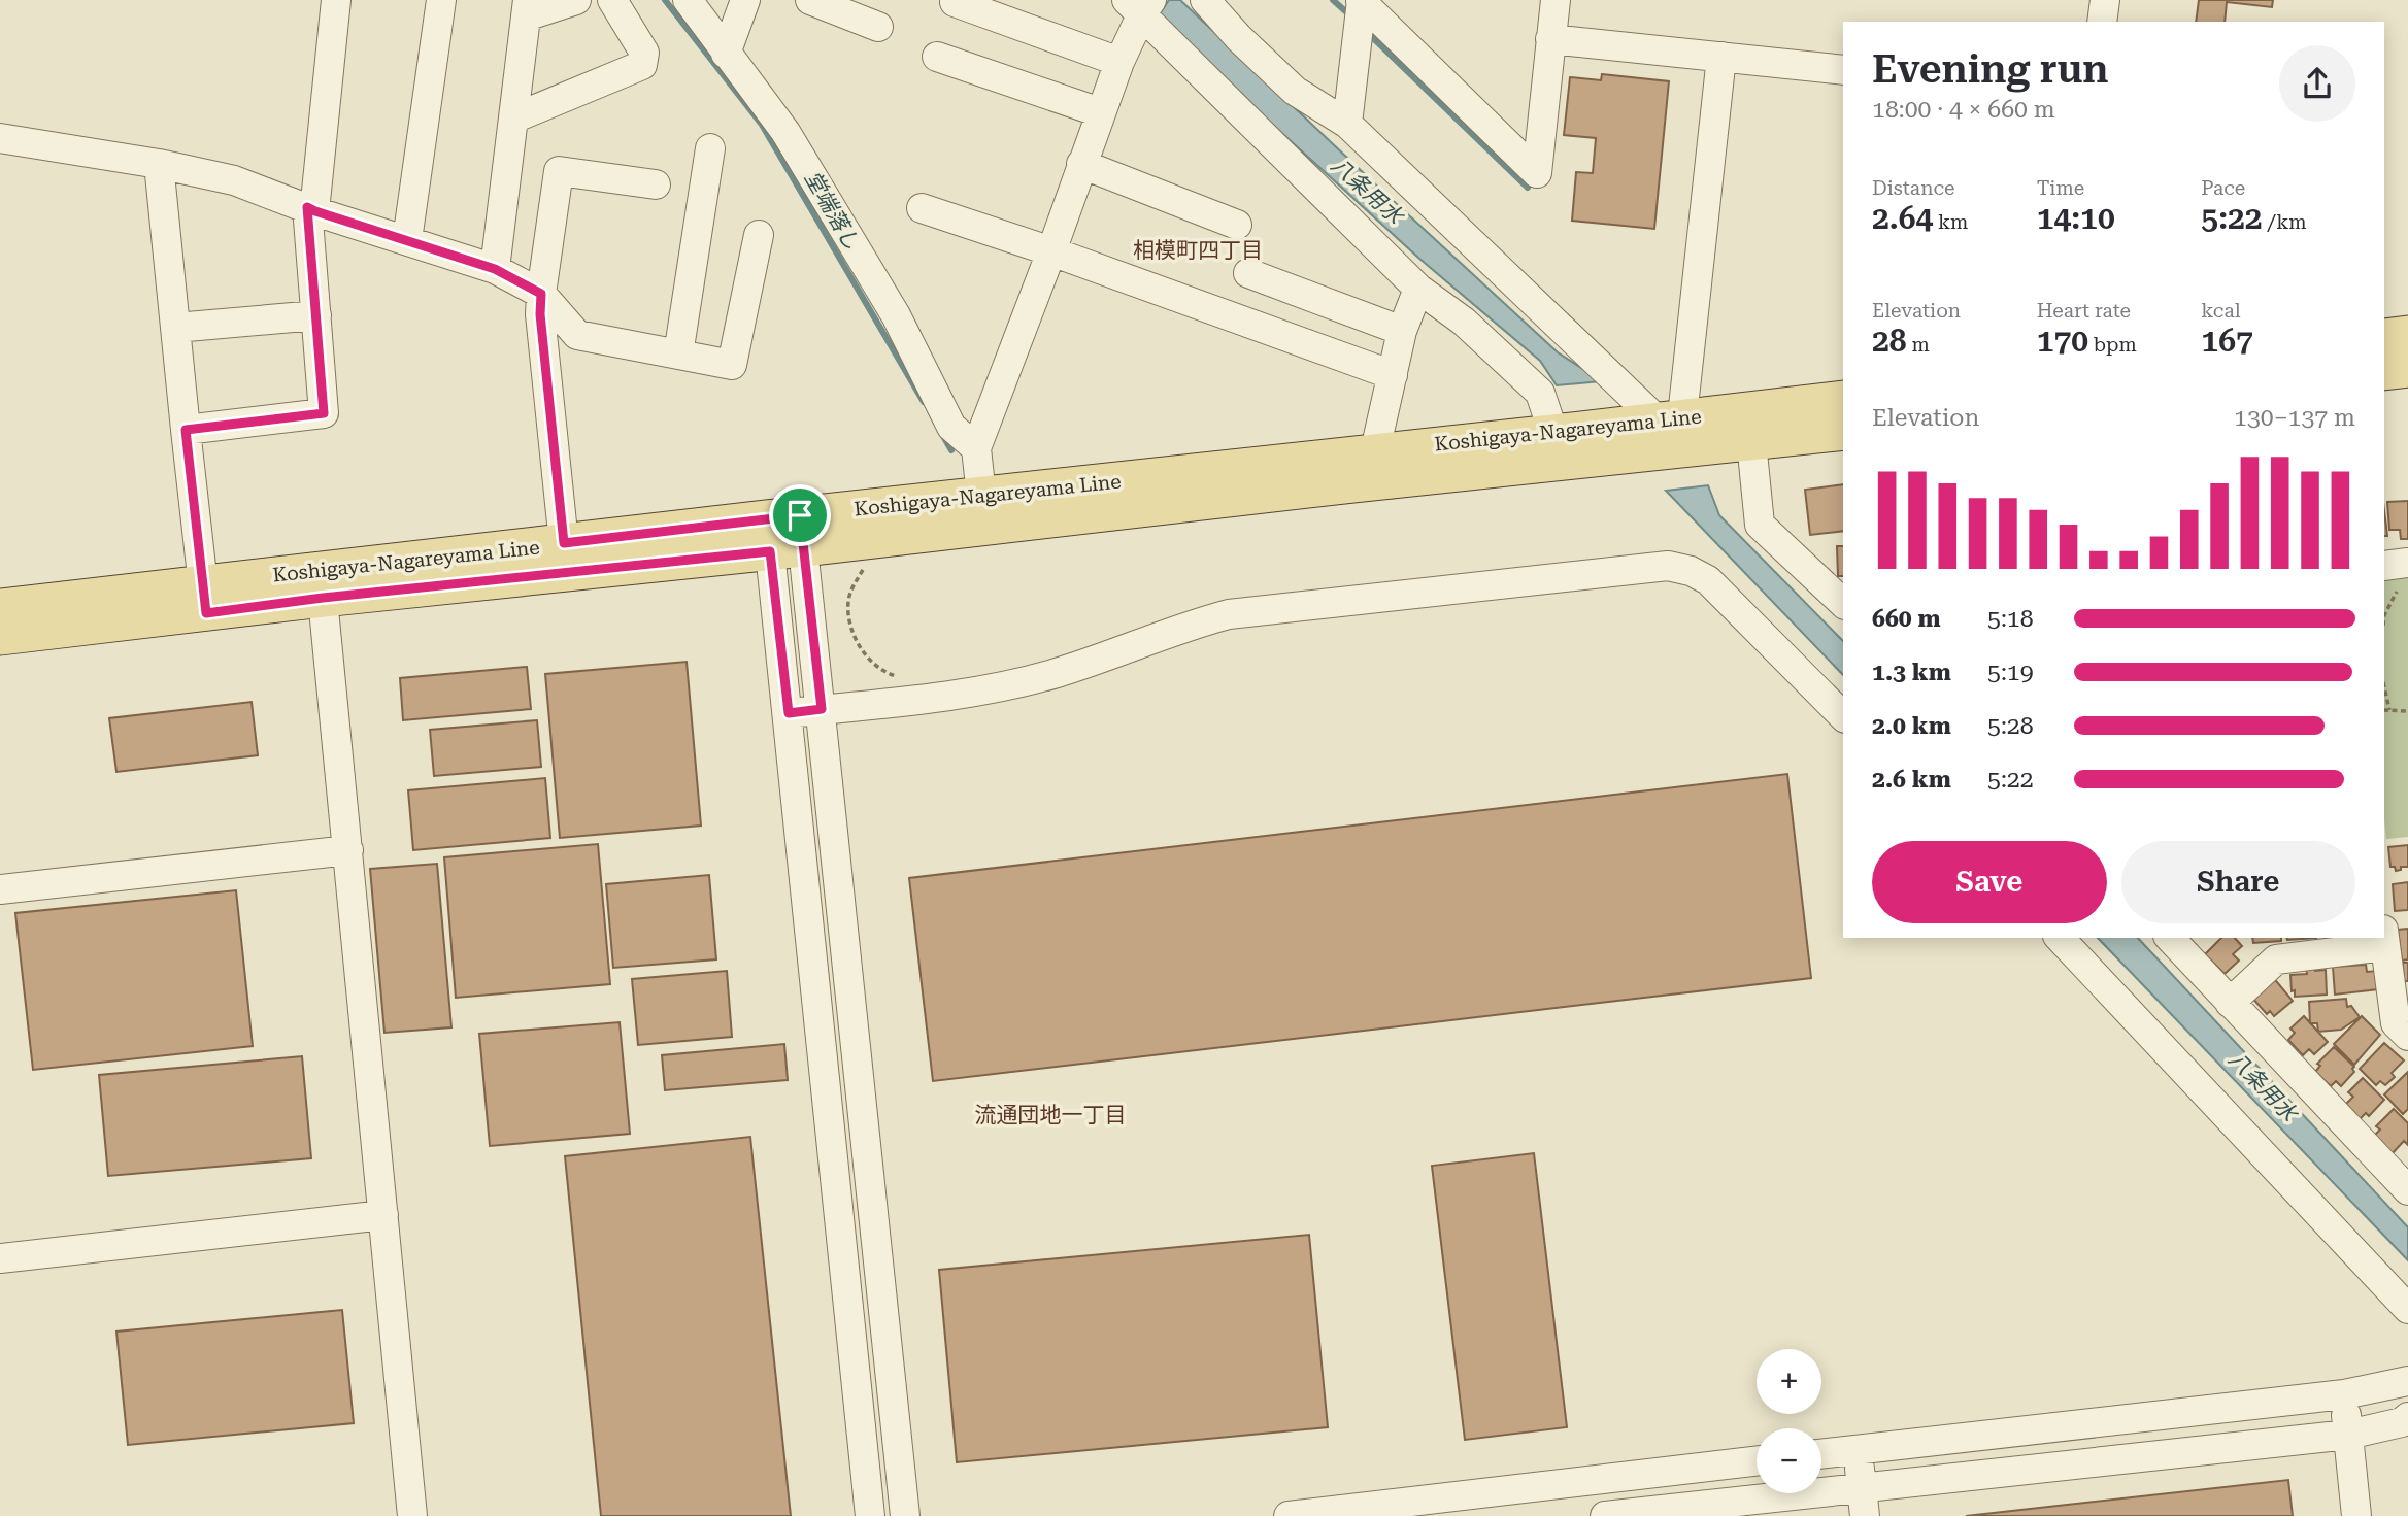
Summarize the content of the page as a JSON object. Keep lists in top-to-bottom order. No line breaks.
{"streets":{"main road":["Koshigaya-Nagareyama Line"]},"districts":["相模町四丁目","流通団地一丁目"],"water":["八条用水","堂端落し"],"page":{"heading":["Evening run","18:00 · 4 × 660 m"],"stats":[["Distance","2.64 km"],["Time","14:10"],["Pace","5:22 /km"],["Elevation","28 m"],["Heart rate","170 bpm"],["kcal","167"]],"chart":["Elevation","130–137 m"],"list":[{"name":"660 m","note":"5:18"},{"name":"1.3 km","note":"5:19"},{"name":"2.0 km","note":"5:28"},{"name":"2.6 km","note":"5:22"}],"buttons":["Save","Share"],"map_buttons":["+","−"]}}
